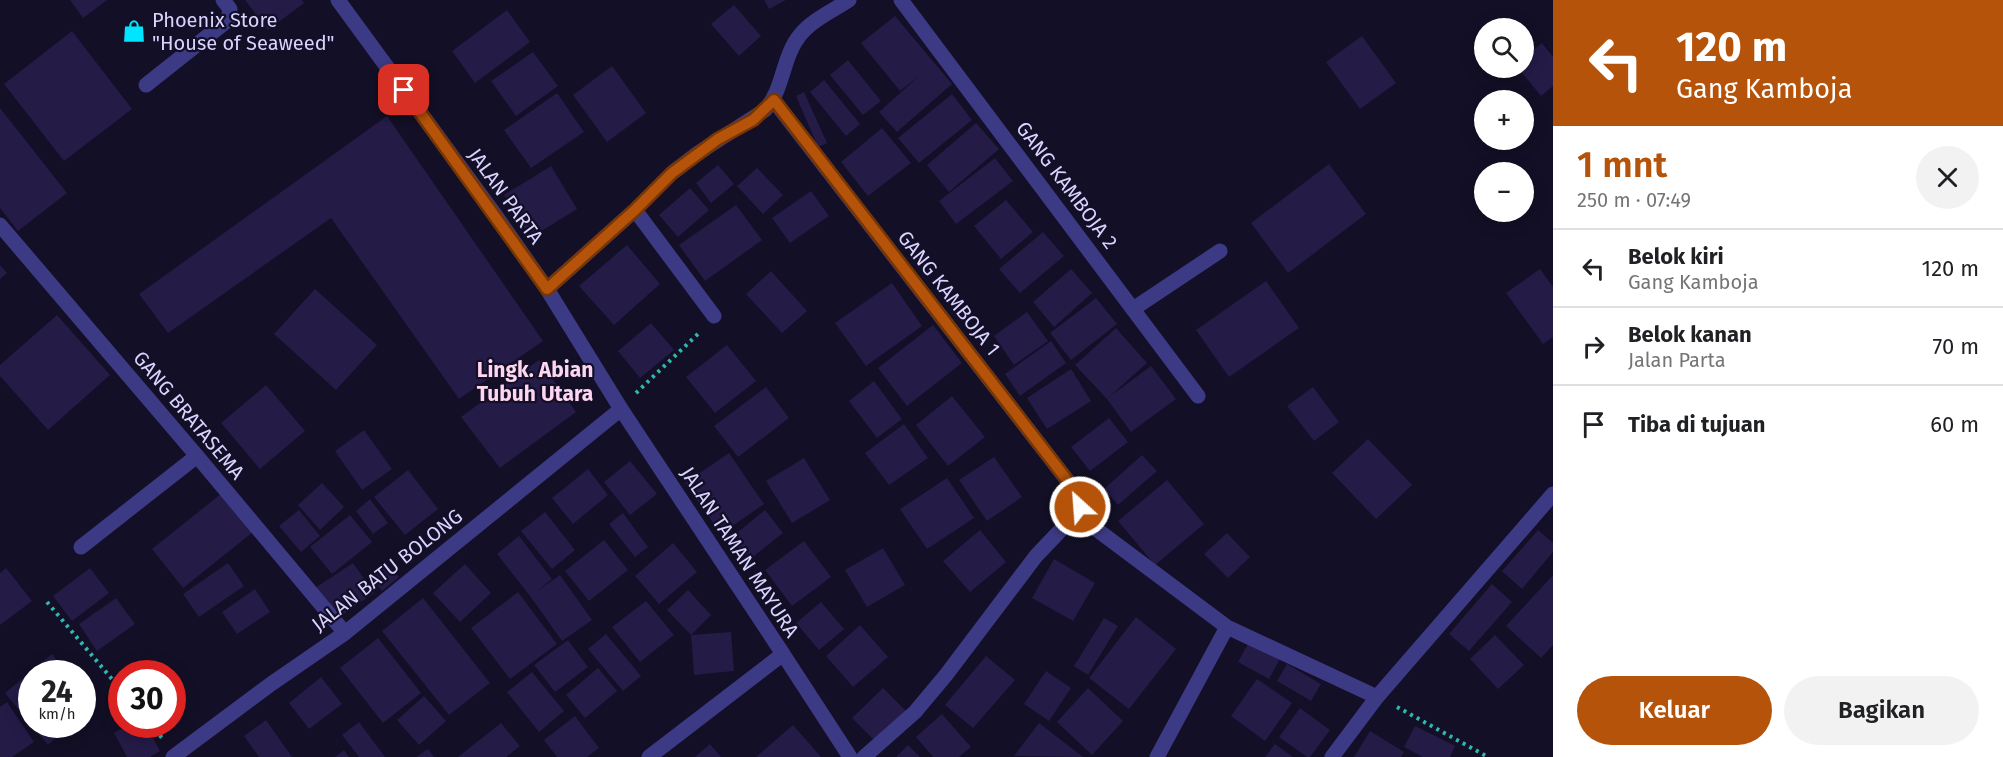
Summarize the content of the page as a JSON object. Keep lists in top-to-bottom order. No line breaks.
{"streets":{"street":["GANG KAMBOJA 2","JALAN PARTA","GANG KAMBOJA 1","GANG BRATASEMA","JALAN TAMAN MAYURA","JALAN BATU BOLONG"]},"crossings":[["JALAN PARTA","JALAN TAMAN MAYURA"],["JALAN PARTA","JALAN BATU BOLONG"],["GANG BRATASEMA","JALAN BATU BOLONG"]],"districts":["Lingk. Abian Tubuh Utara"],"places":{"shop":["Phoenix Store \"House of Seaweed\""]},"page":{"turn":["120 m","Gang Kamboja"],"map_buttons":["+","−"],"heading":["1 mnt","250 m · 07:49"],"list":[{"name":"Belok kiri","note":"Gang Kamboja","value":"120 m"},{"name":"Belok kanan","note":"Jalan Parta","value":"70 m"},{"name":"Tiba di tujuan","value":"60 m"}],"speed":"24 km/h","limit":"30","buttons":["Keluar","Bagikan"]}}
